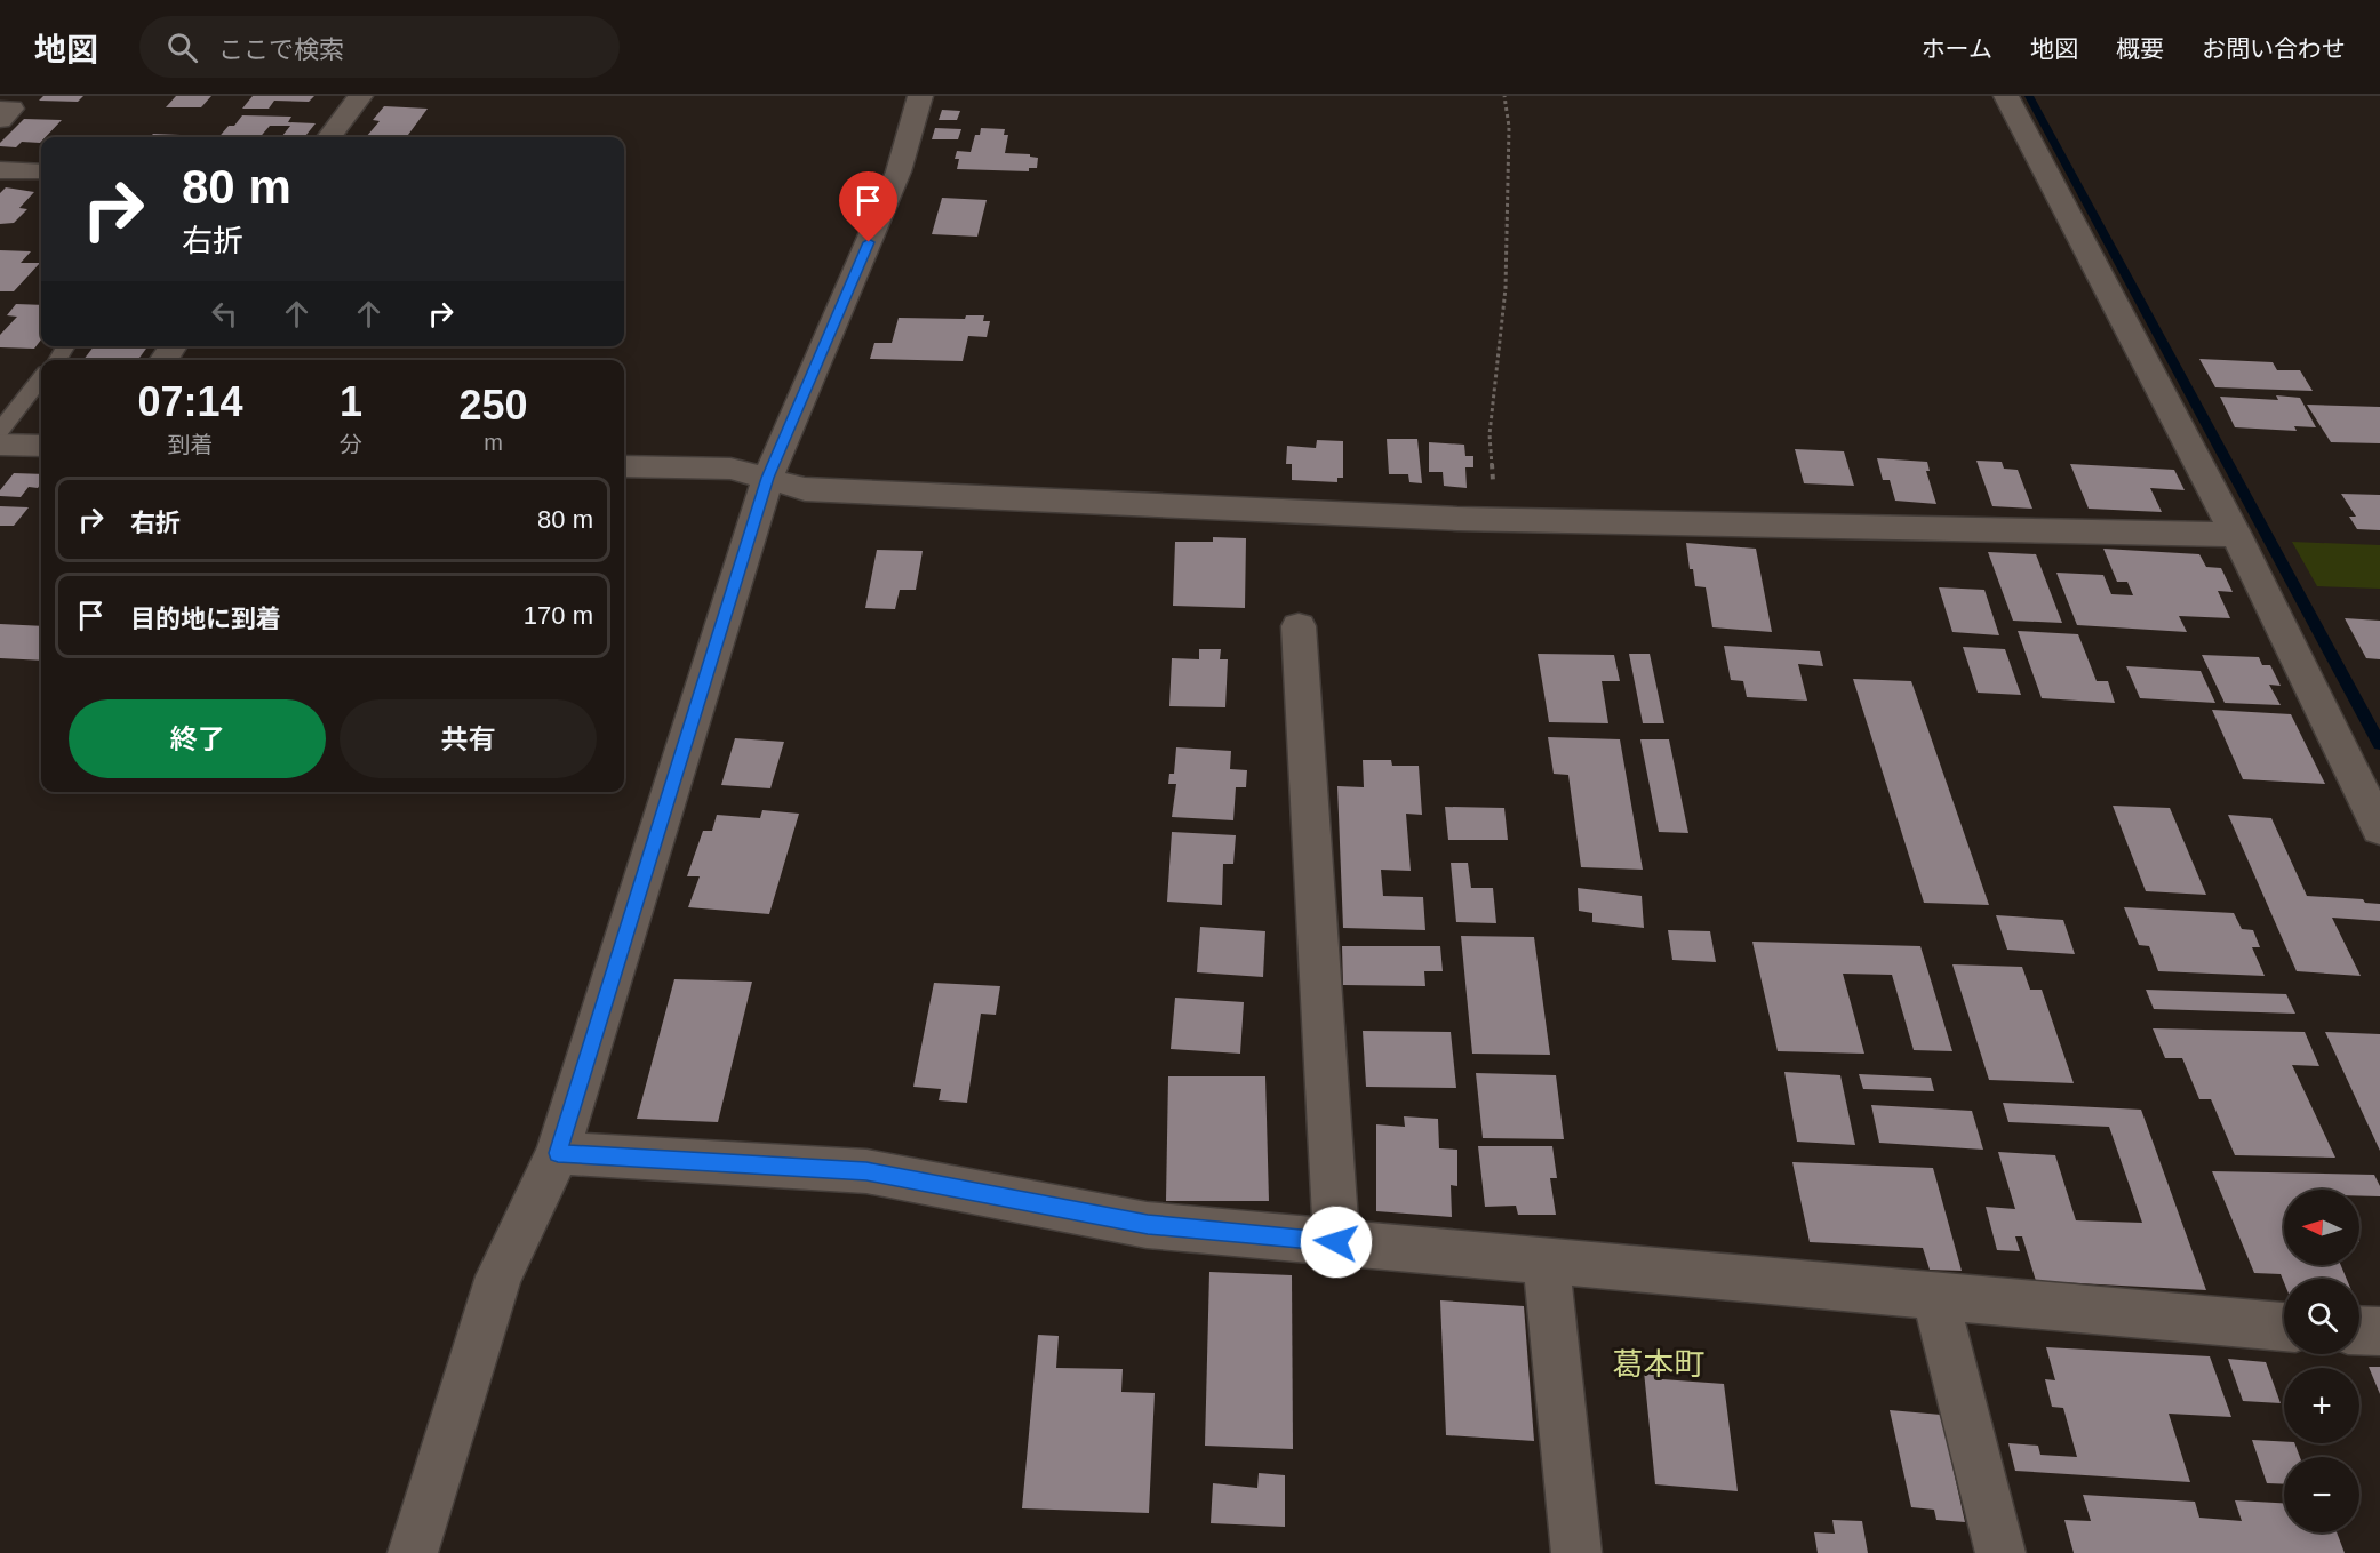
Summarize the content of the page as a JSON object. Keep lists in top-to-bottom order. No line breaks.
{"districts":["葛本町"],"north":"left","page":{"header":"地図","search":"ここで検索","nav":["ホーム","地図","概要","お問い合わせ"],"turn":["80 m","右折"],"eta":["07:14","到着","1","分","250","m"],"list":[{"name":"右折","value":"80 m"},{"name":"目的地に到着","value":"170 m"}],"buttons":["終了","共有"],"map_buttons":["+","−"]}}
